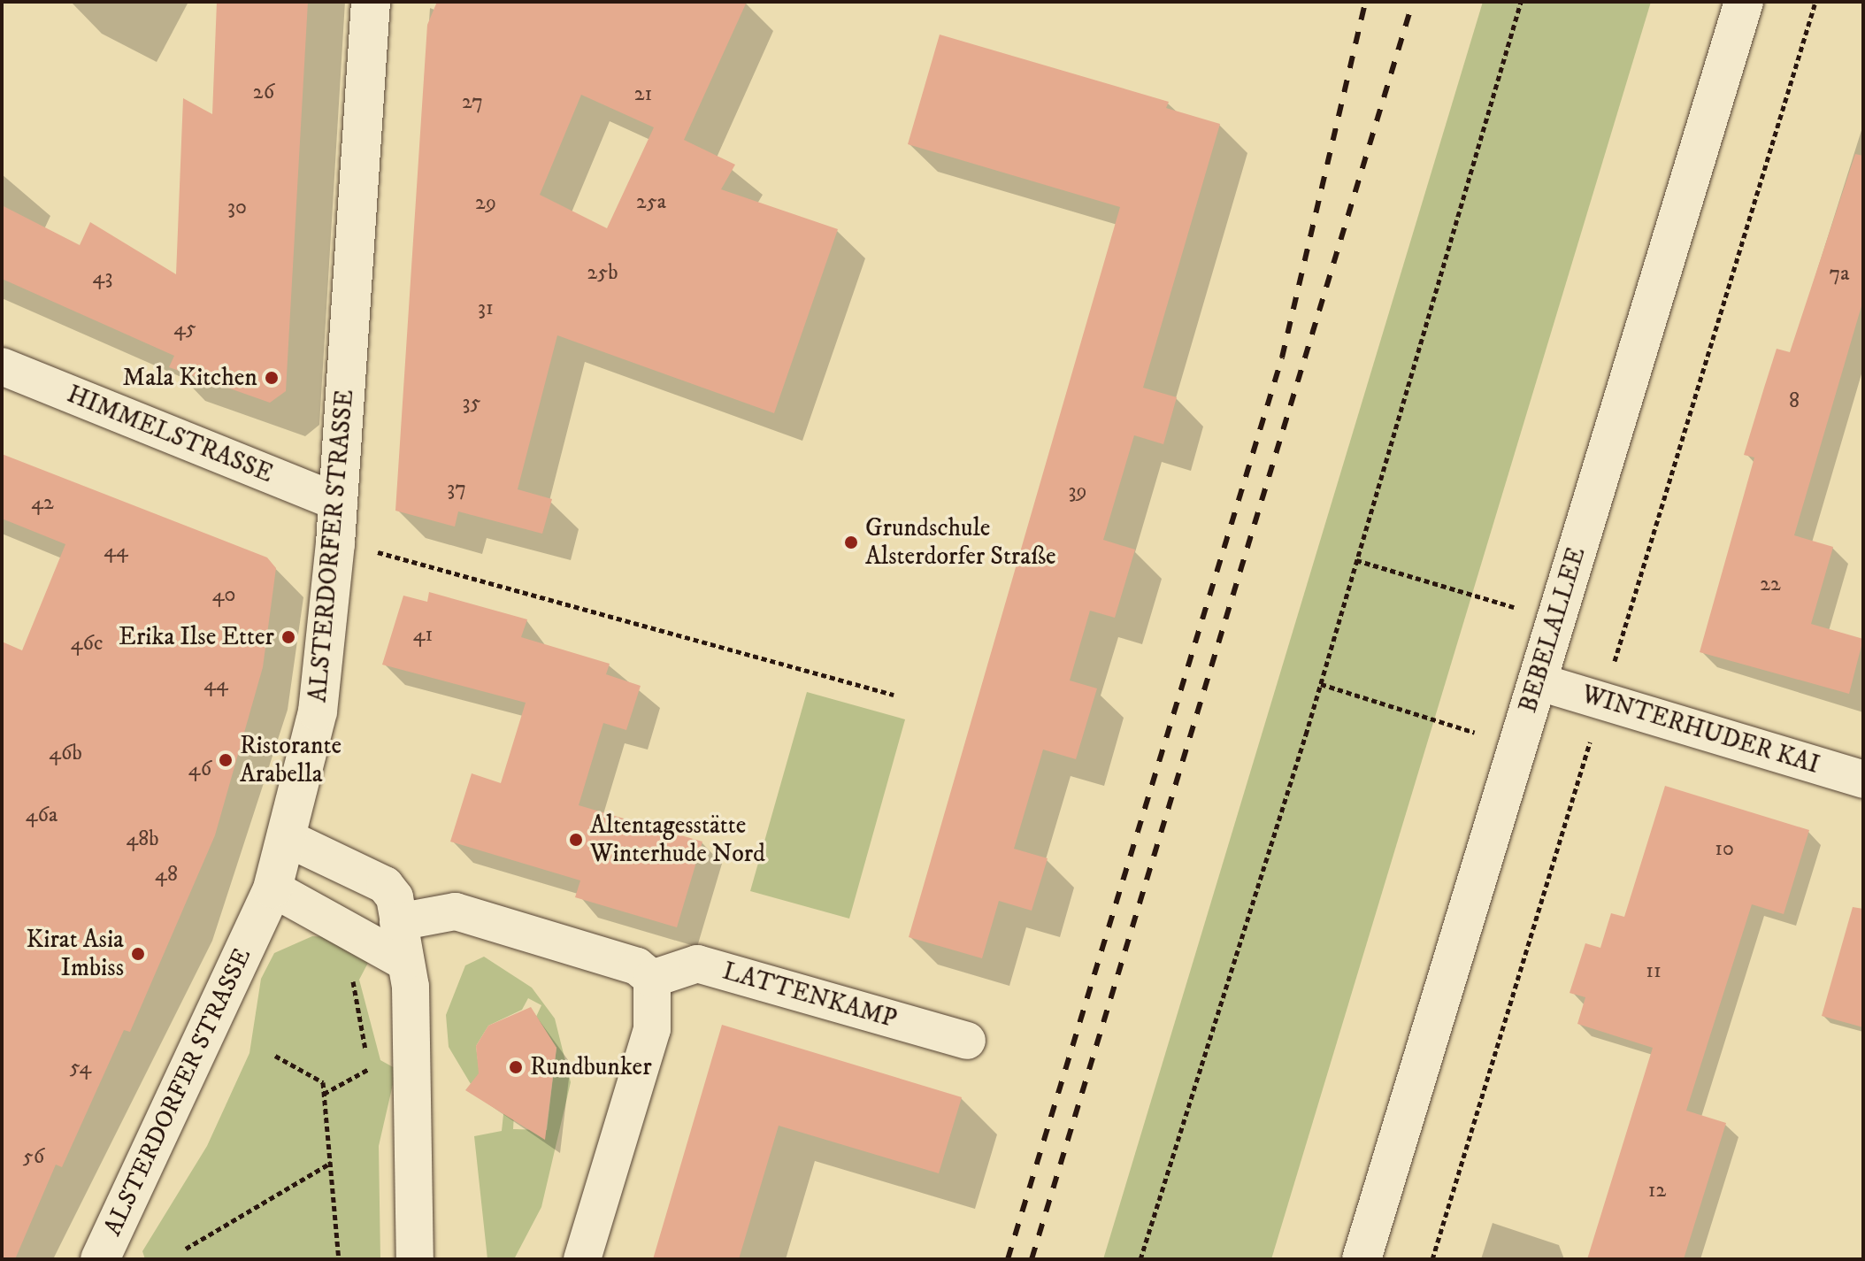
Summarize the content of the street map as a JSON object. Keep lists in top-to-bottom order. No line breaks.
{"streets":{"street":["HIMMELSTRASSE","ALSTERDORFER STRASSE","BEBELALLEE","WINTERHUDER KAI","LATTENKAMP"]},"crossings":[["HIMMELSTRASSE","ALSTERDORFER STRASSE"],["BEBELALLEE","WINTERHUDER KAI"]],"places":["Mala Kitchen","Grundschule Alsterdorfer Straße","Erika Ilse Etter","Ristorante Arabella","Altentagesstätte Winterhude Nord","Kirat Asia Imbiss","Rundbunker"],"house_numbers":["26","21","27","25a","29","30","25b","7a","43","31","45","8","35","37","39","42","44","22","40","41","46c","44","46b","46","46a","48b","10","48","11","54","56","12"]}
